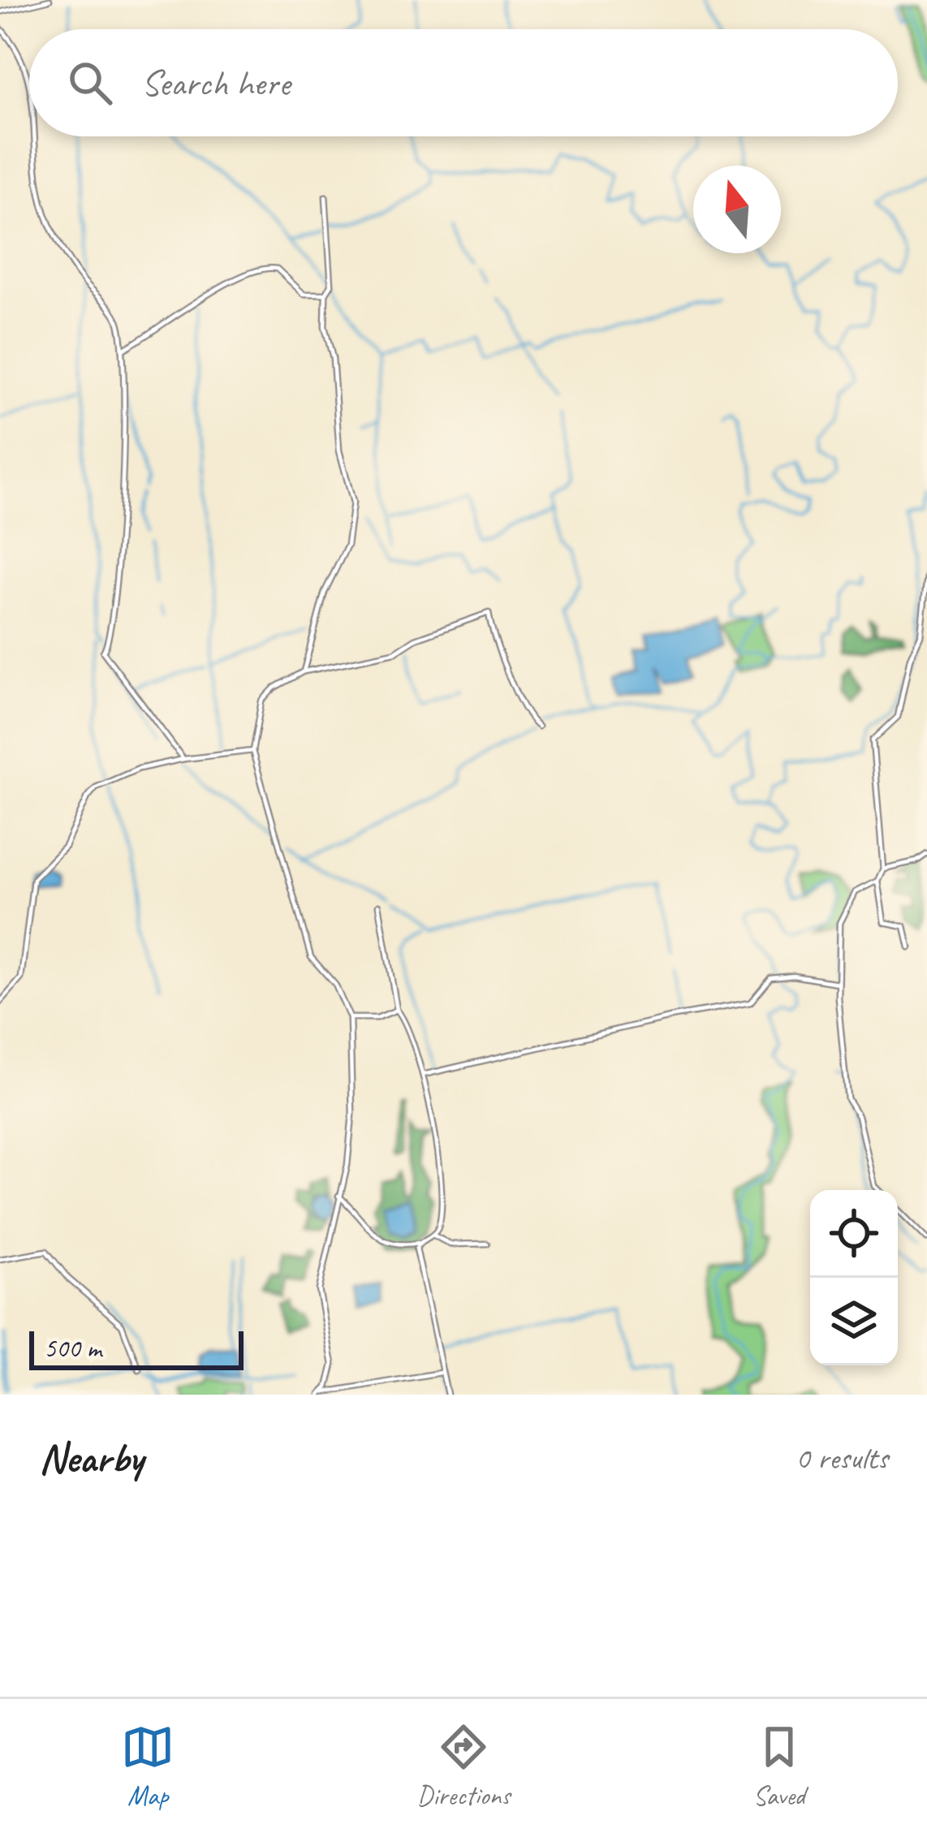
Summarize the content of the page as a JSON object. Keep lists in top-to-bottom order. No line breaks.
{"scale_bar":"500 m","north":"top","page":{"search":"Search here","scale":"500 m","heading":["Nearby","0 results"],"nav":["Map","Directions","Saved"]}}
